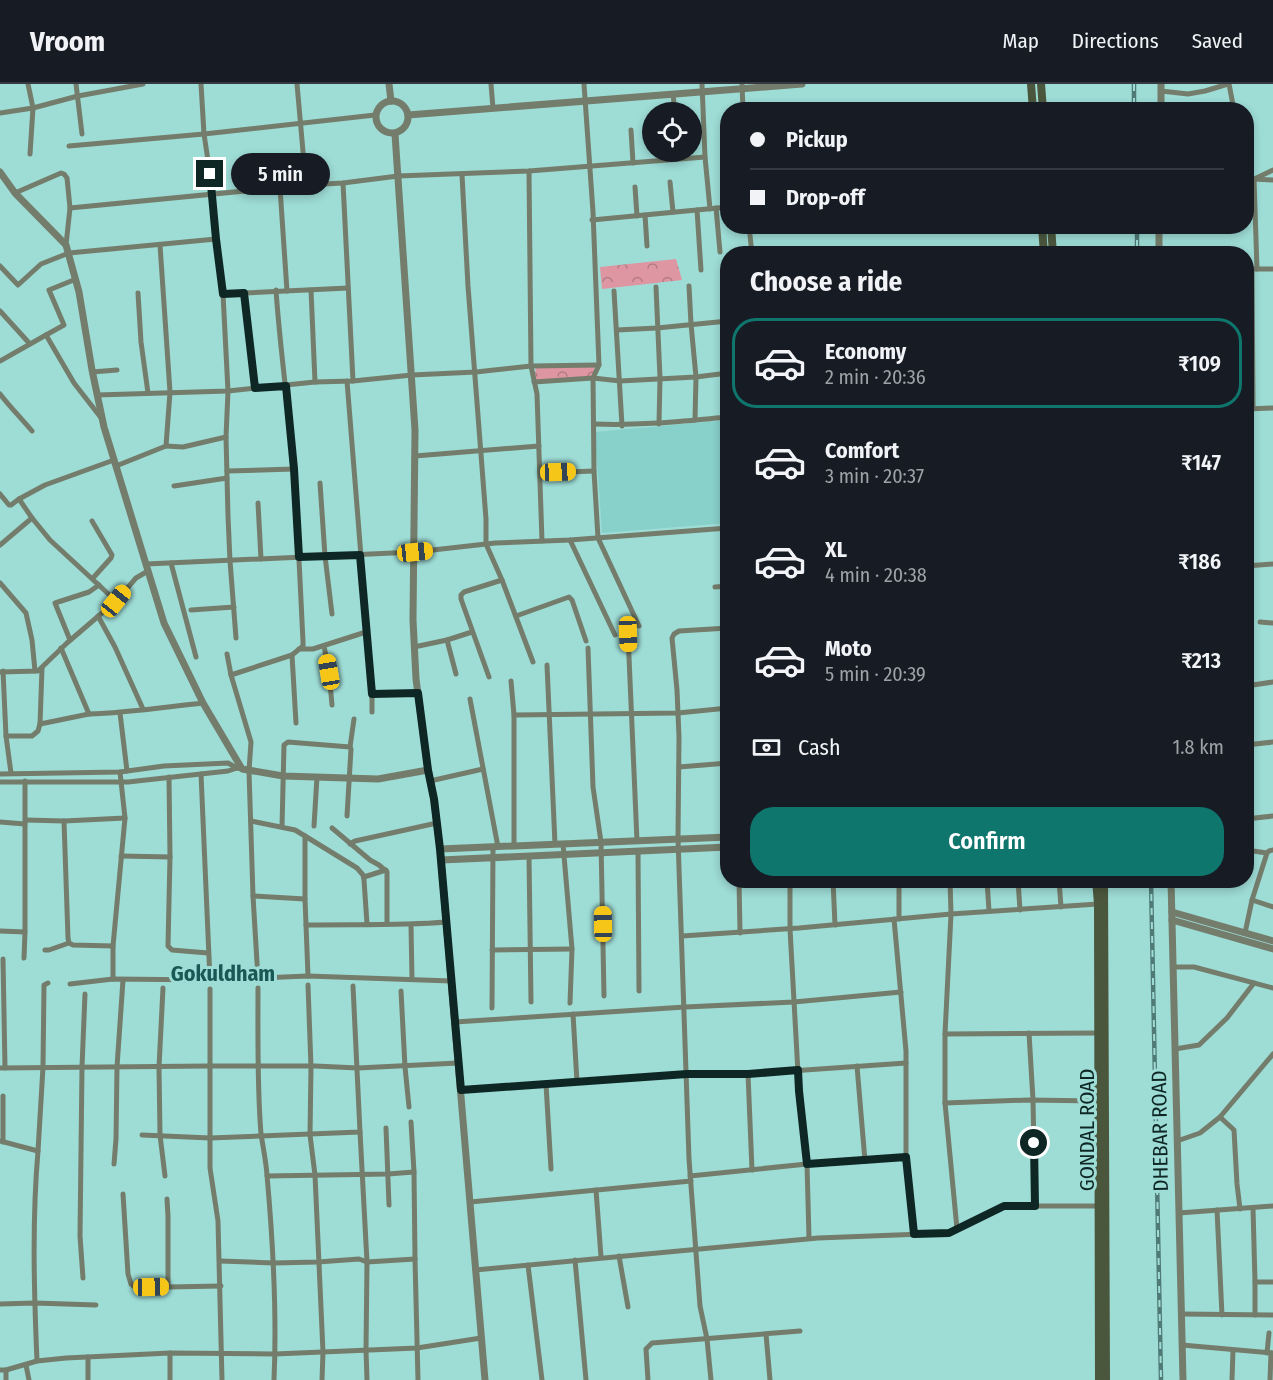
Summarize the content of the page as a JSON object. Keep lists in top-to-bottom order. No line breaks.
{"streets":{"main road":["GONDAL ROAD"],"street":["DHEBAR ROAD"]},"districts":["Gokuldham"],"page":{"header":"Vroom","nav":["Map","Directions","Saved"],"banner":["Pickup","Drop-off"],"bubble":"5 min","heading":"Choose a ride","list":[{"name":"Economy","note":"2 min · 20:36","value":"₹109"},{"name":"Comfort","note":"3 min · 20:37","value":"₹147"},{"name":"XL","note":"4 min · 20:38","value":"₹186"},{"name":"Moto","note":"5 min · 20:39","value":"₹213"}],"pay":["Cash","1.8 km"],"buttons":"Confirm"}}
